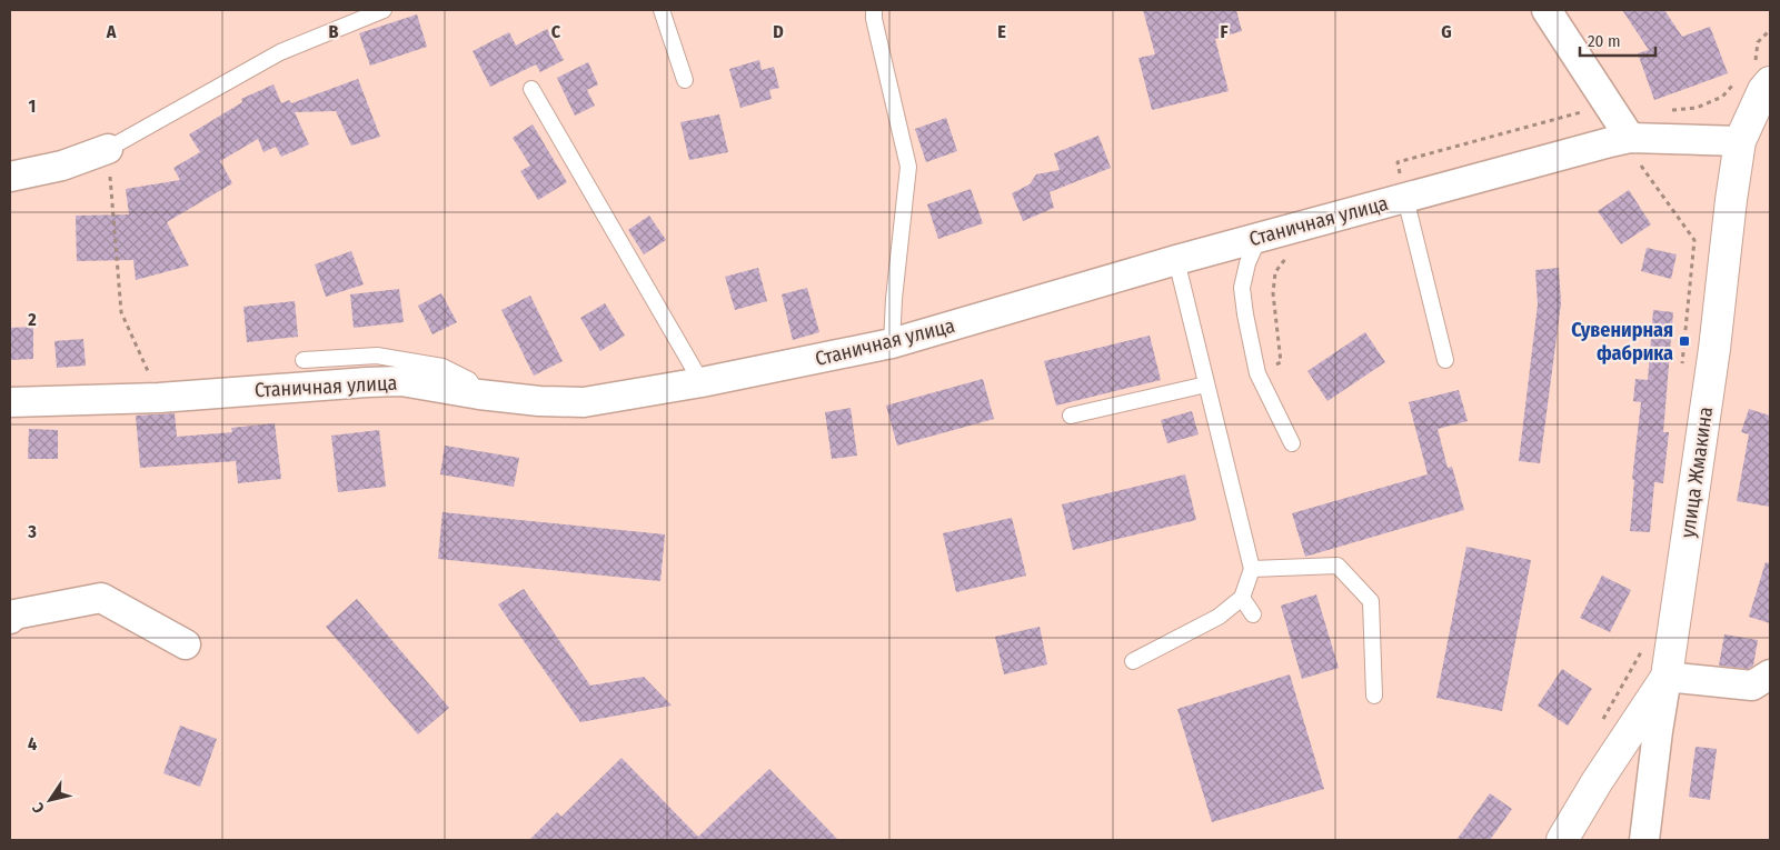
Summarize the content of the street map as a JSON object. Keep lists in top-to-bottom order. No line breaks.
{"streets":{"street":["Станичная улица","улица Жмакина"]},"crossings":[["Станичная улица","улица Жмакина"]],"places":{"transit":["Сувенирная фабрика"]},"scale_bar":"20 m","north":"bottom left","grid":{"columns":["A","B","C","D","E","F","G"],"rows":["1","2","3","4"]}}
